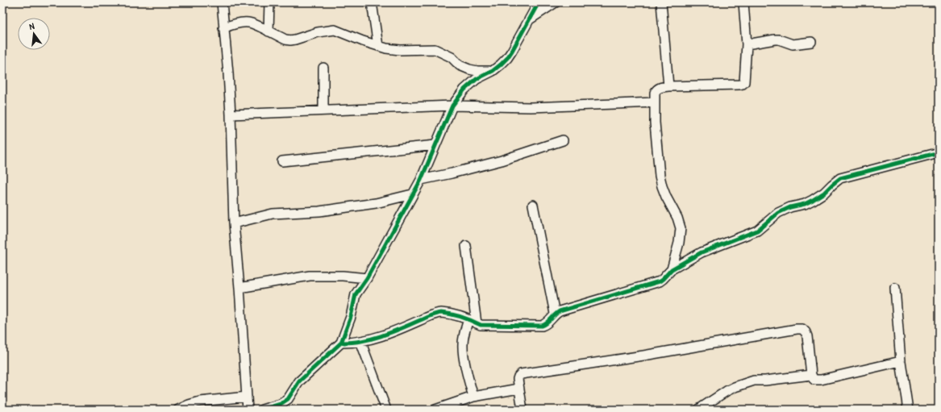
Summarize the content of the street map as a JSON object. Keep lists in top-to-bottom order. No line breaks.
{"north":"top"}
